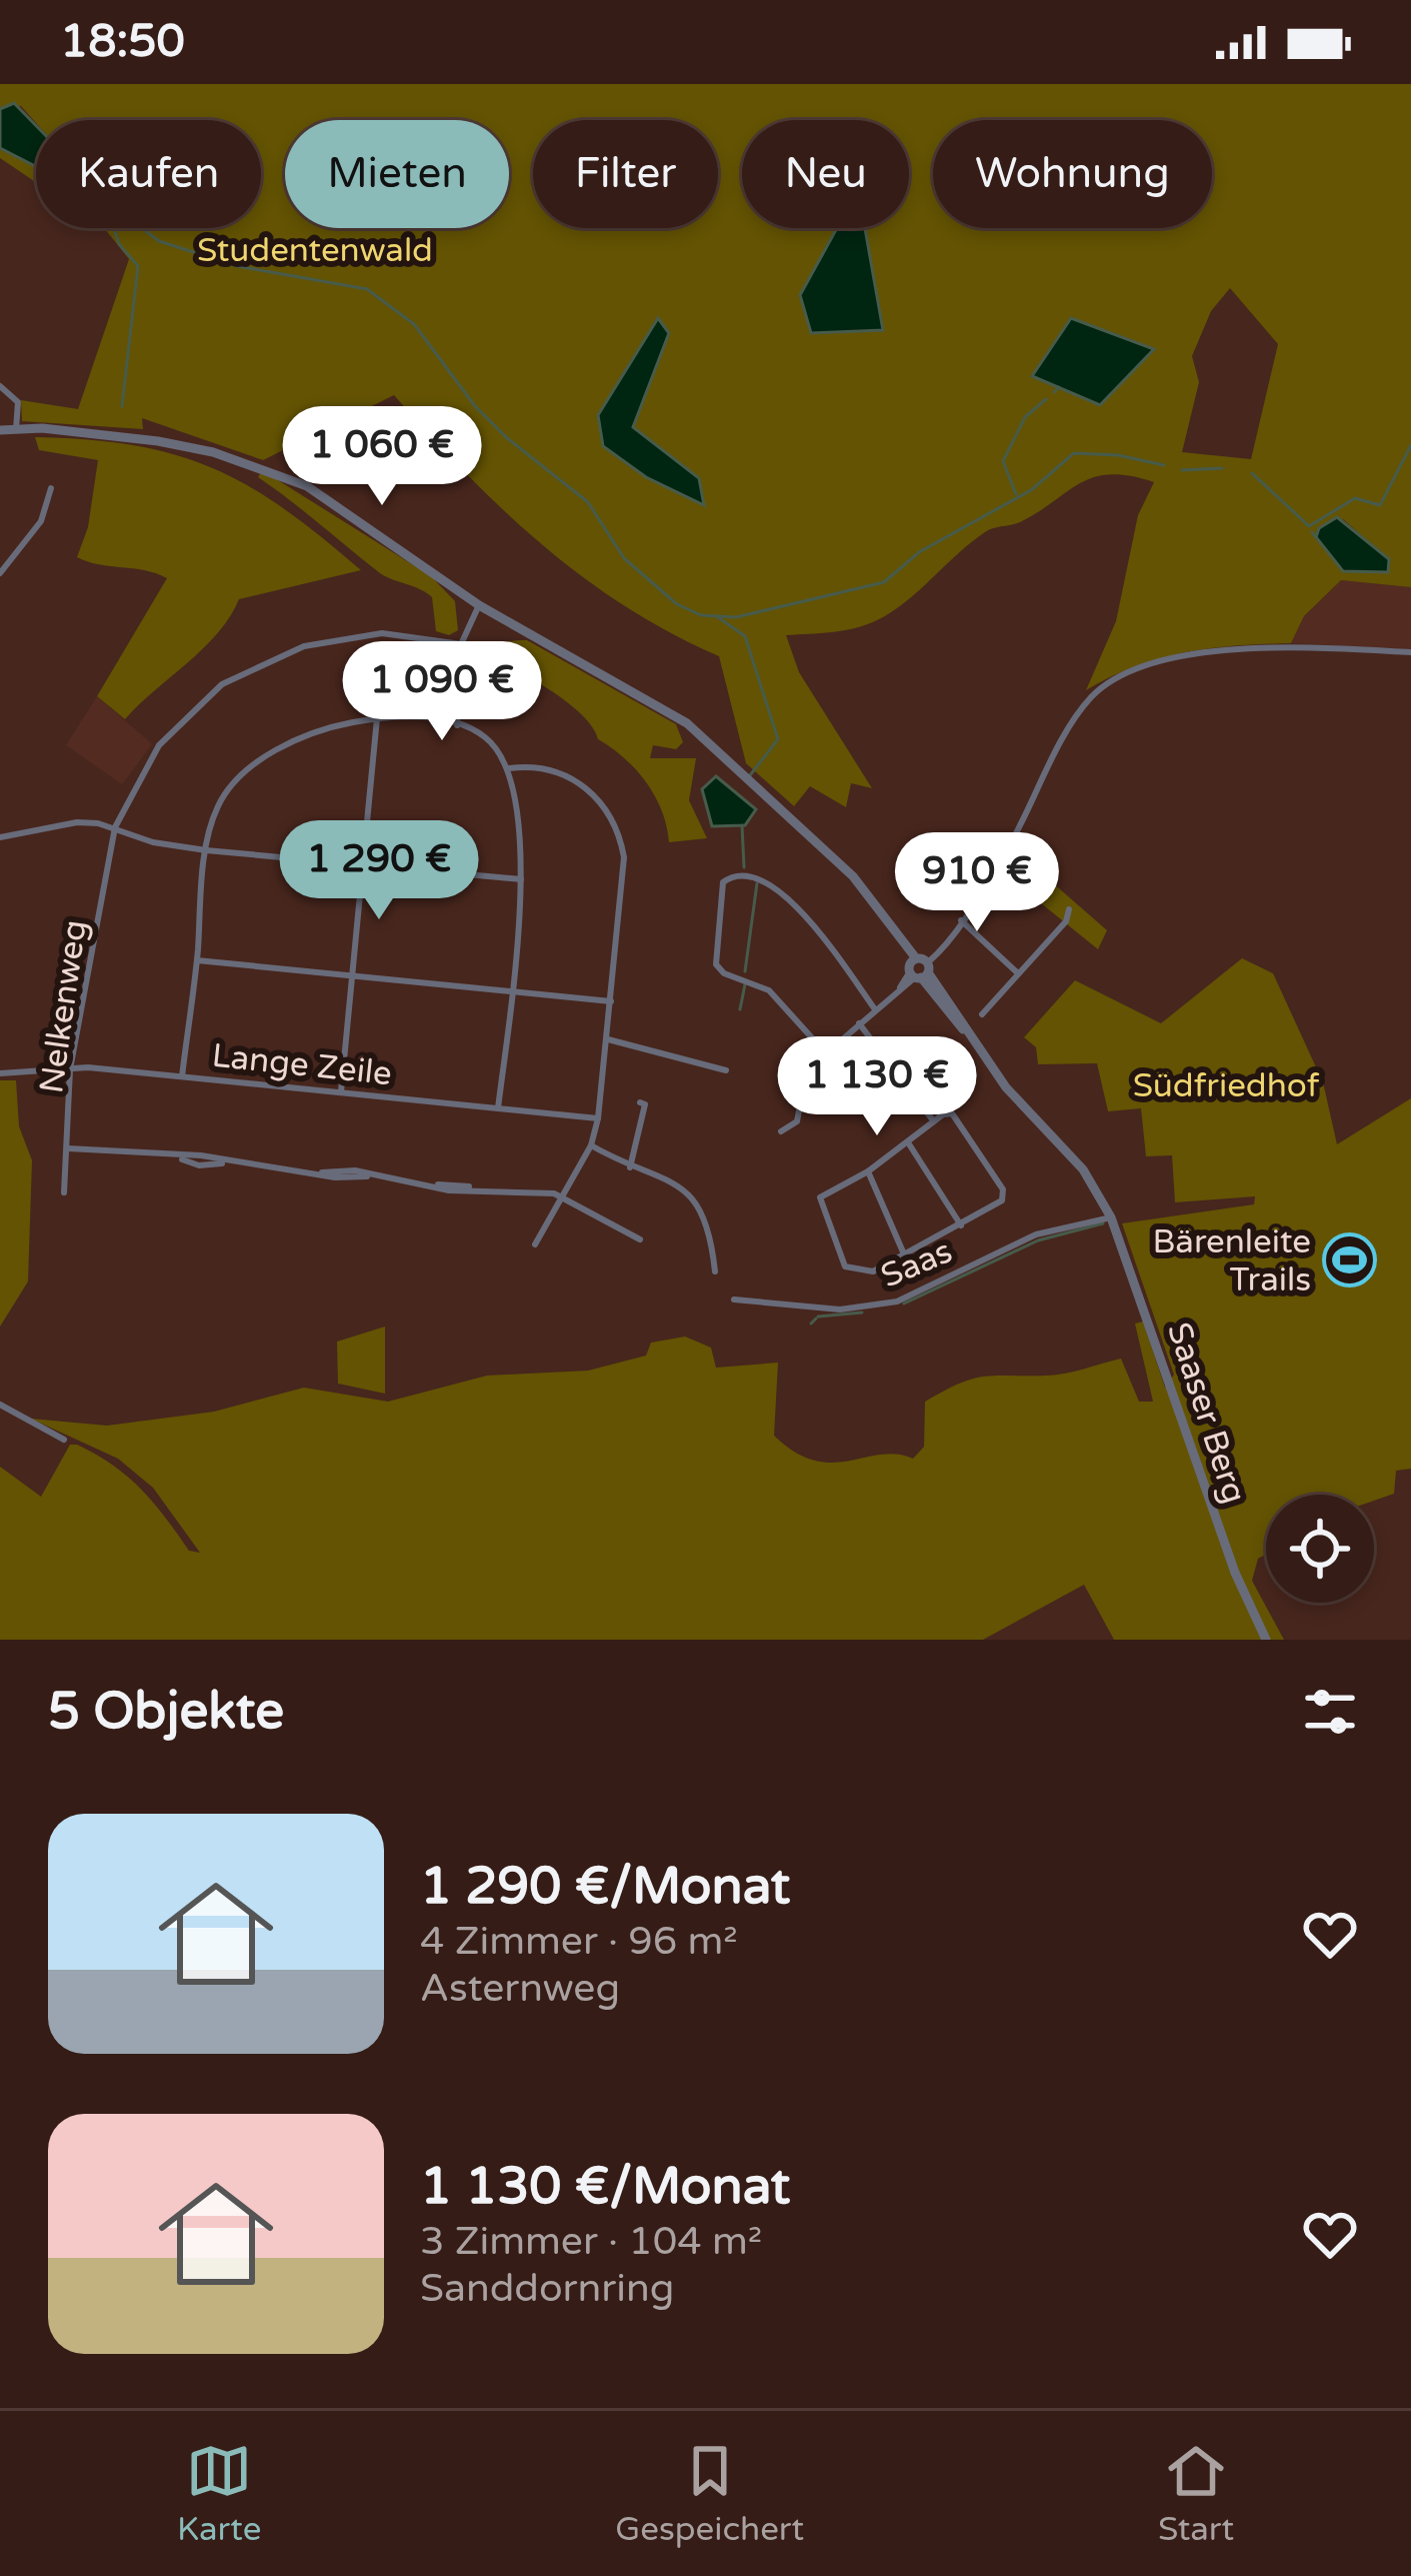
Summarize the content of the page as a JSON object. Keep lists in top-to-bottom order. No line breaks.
{"streets":{"street":["Nelkenweg","Lange Zeile","Saas","Saaser Berg"]},"crossings":[["Nelkenweg","Lange Zeile"],["Saas","Saaser Berg"]],"parks":["Studentenwald","Südfriedhof"],"places":{"sports":["Bärenleite Trails"]},"page":{"status":"18:50","chip":["Kaufen","Mieten","Filter","Neu","Wohnung"],"price":["1 060 €","1 090 €","1 290 €","910 €","1 130 €"],"heading":"5 Objekte","list":[{"name":"1 290 €/Monat","note":"4 Zimmer · 96 m² · Asternweg"},{"name":"1 130 €/Monat","note":"3 Zimmer · 104 m² · Sanddornring"}],"tabs":["Karte","Gespeichert","Start"]}}
